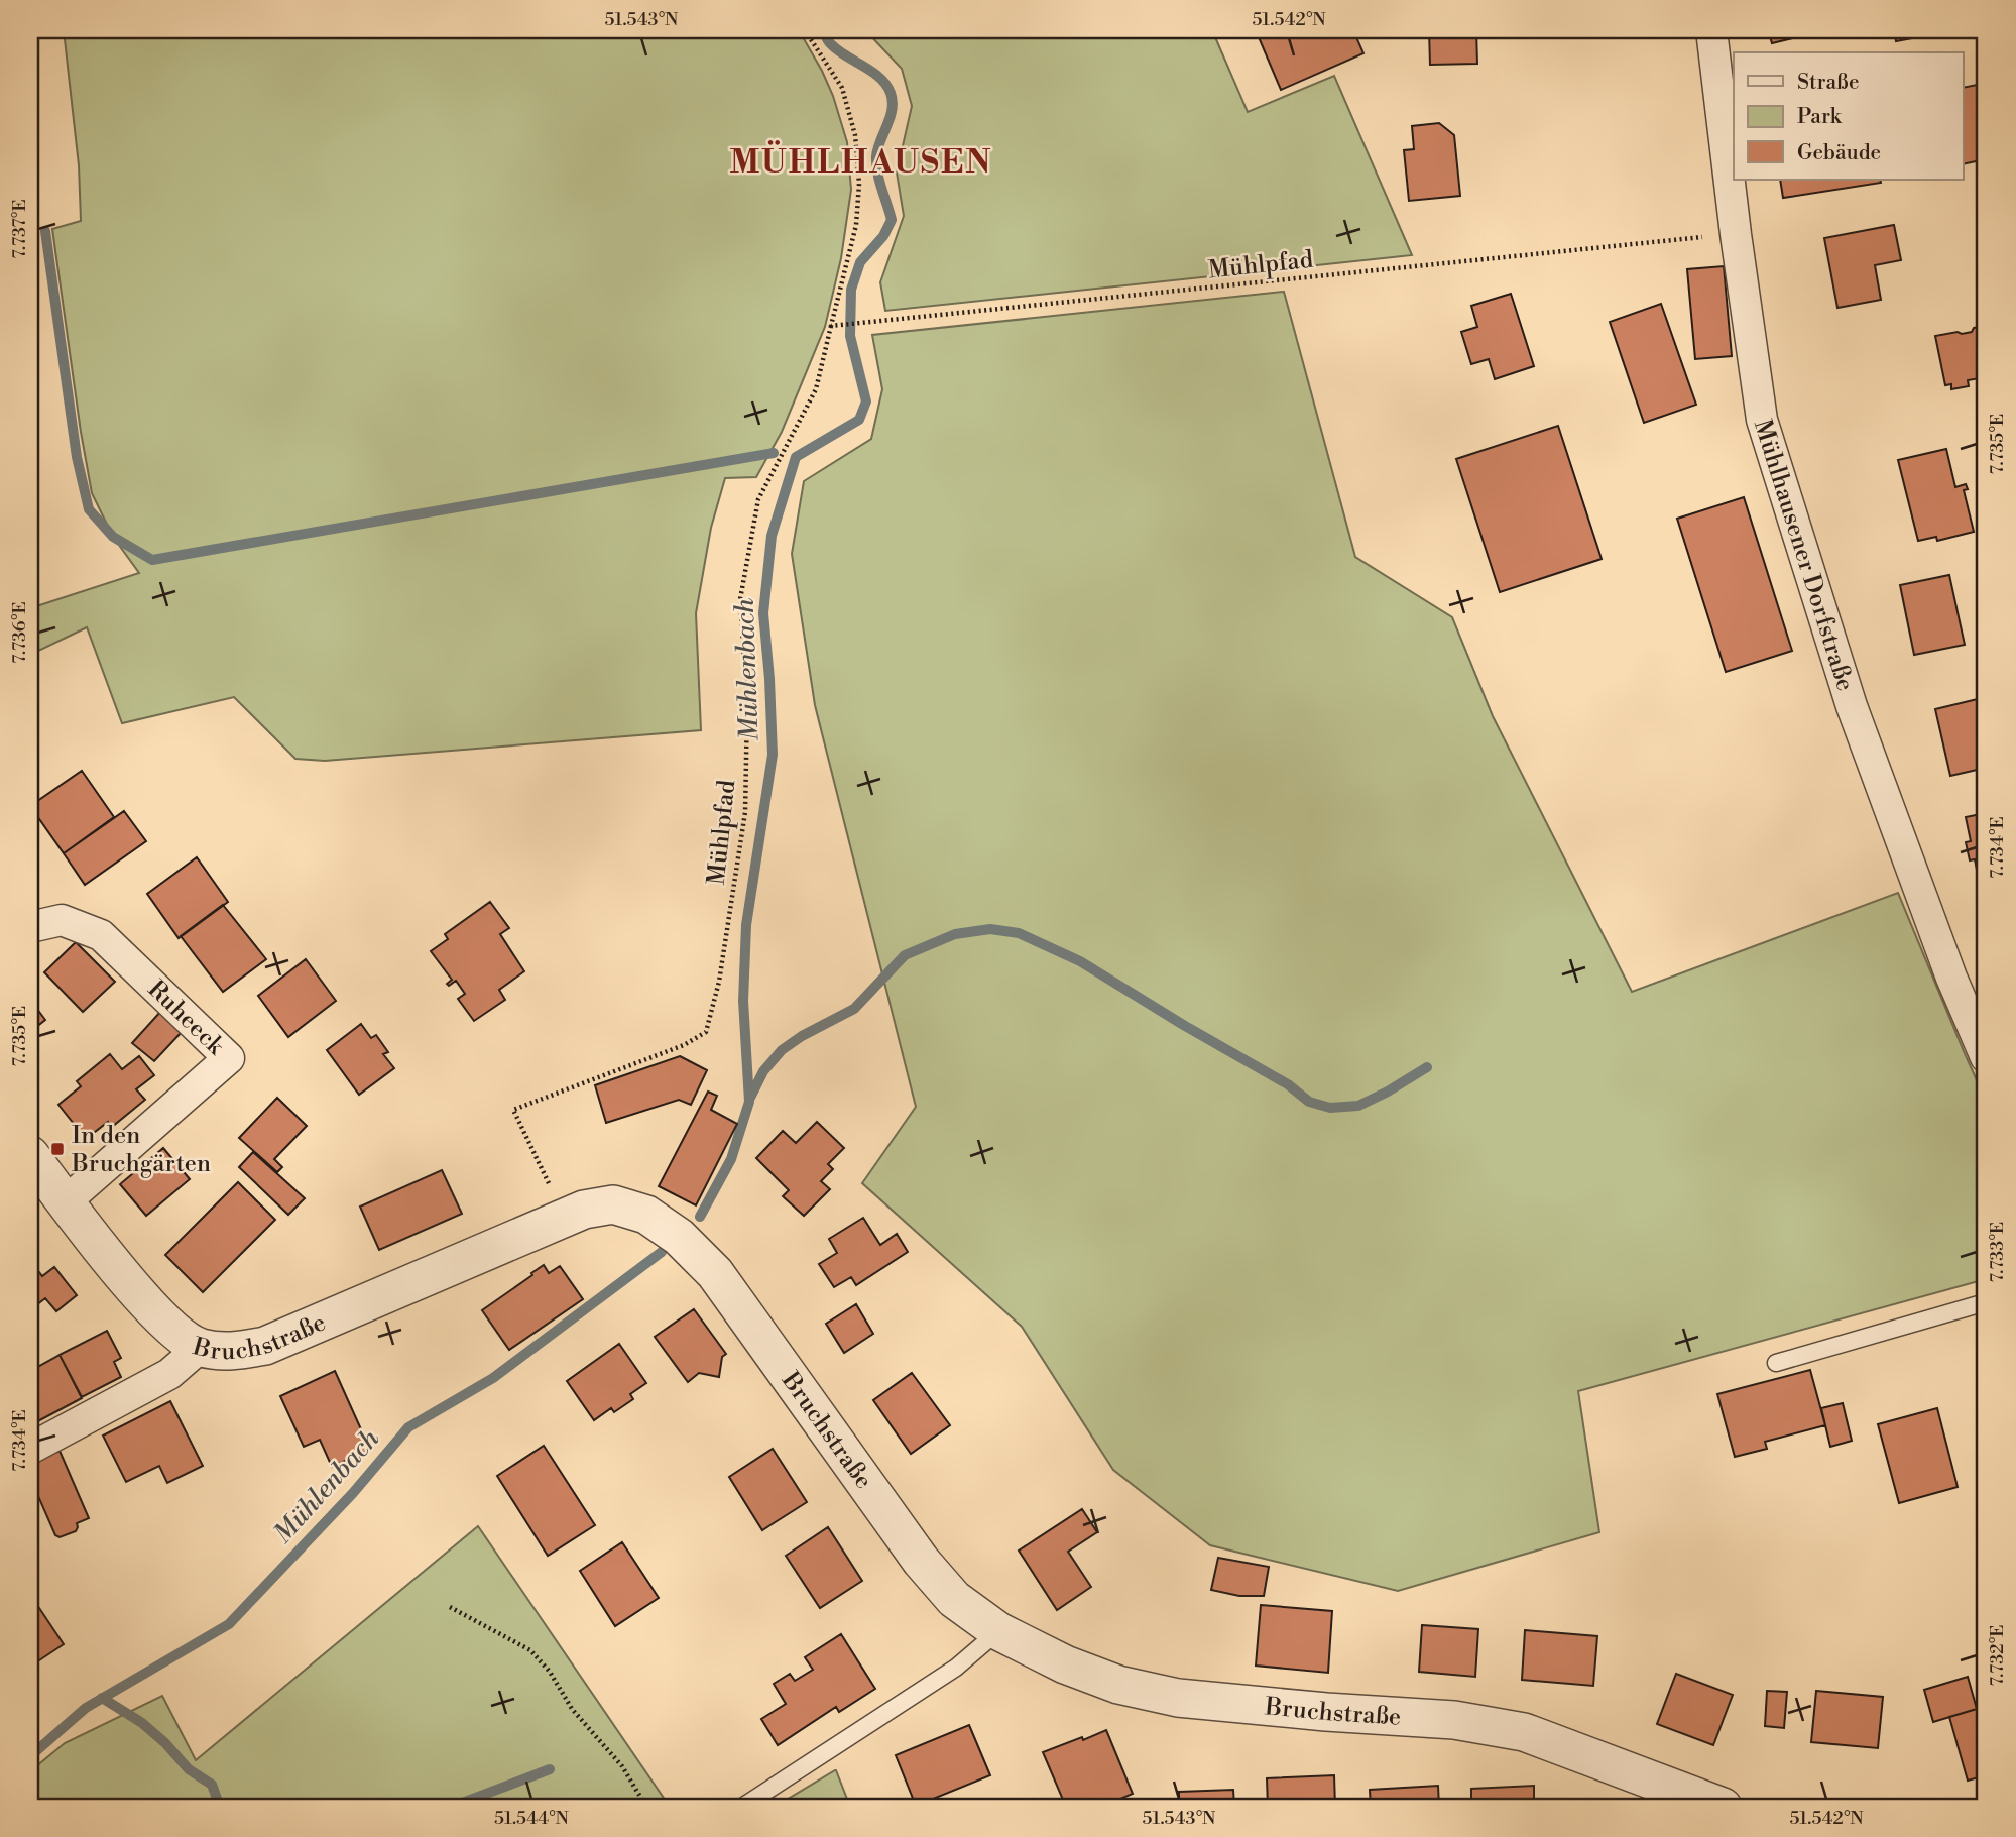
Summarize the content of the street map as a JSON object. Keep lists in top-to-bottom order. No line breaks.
{"streets":{"street":["Mühlhausener Dorfstraße","Ruheeck","Bruchstraße"],"path":["Mühlpfad"]},"crossings":[["Mühlpfad","Mühlhausener Dorfstraße"],["Mühlpfad","Bruchstraße"],["Ruheeck","Bruchstraße"]],"districts":["MÜHLHAUSEN"],"water":["Mühlenbach"],"places":{"transit":["In den Bruchgärten"]},"legend":["Straße","Park","Gebäude"],"coordinates":["51.543°N","51.542°N","7.737°E","7.735°E","7.736°E","7.734°E","7.733°E","7.732°E","51.544°N"]}
